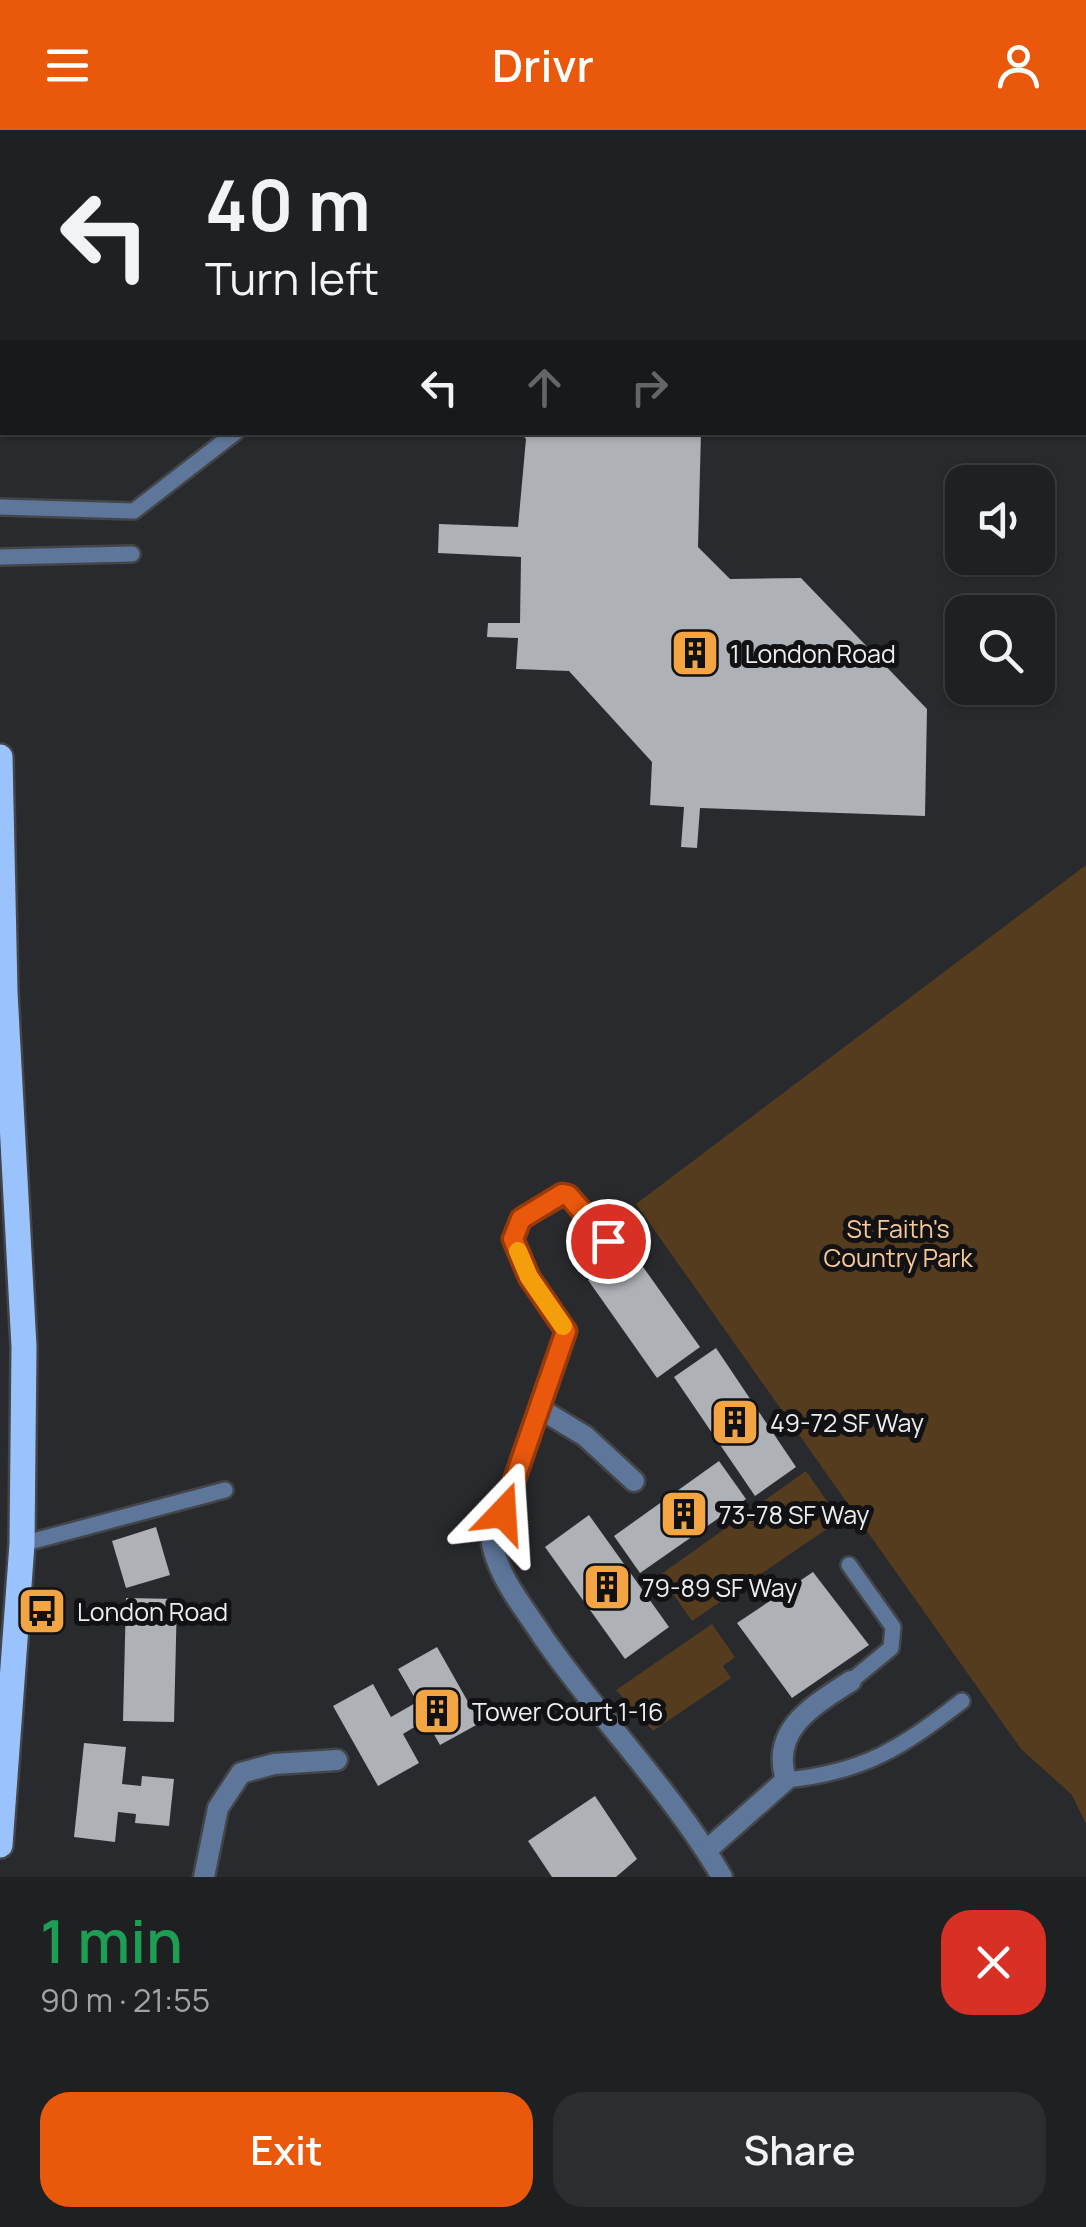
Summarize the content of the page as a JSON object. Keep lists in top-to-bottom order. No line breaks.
{"parks":["St Faith's Country Park"],"places":{"building":["1 London Road","49-72 SF Way","73-78 SF Way","79-89 SF Way","Tower Court 1-16"],"bus stop":["London Road"]},"page":{"header":"Drivr","turn":["40 m","Turn left"],"heading":["1 min","90 m · 21:55"],"buttons":["Exit","Share"]}}
